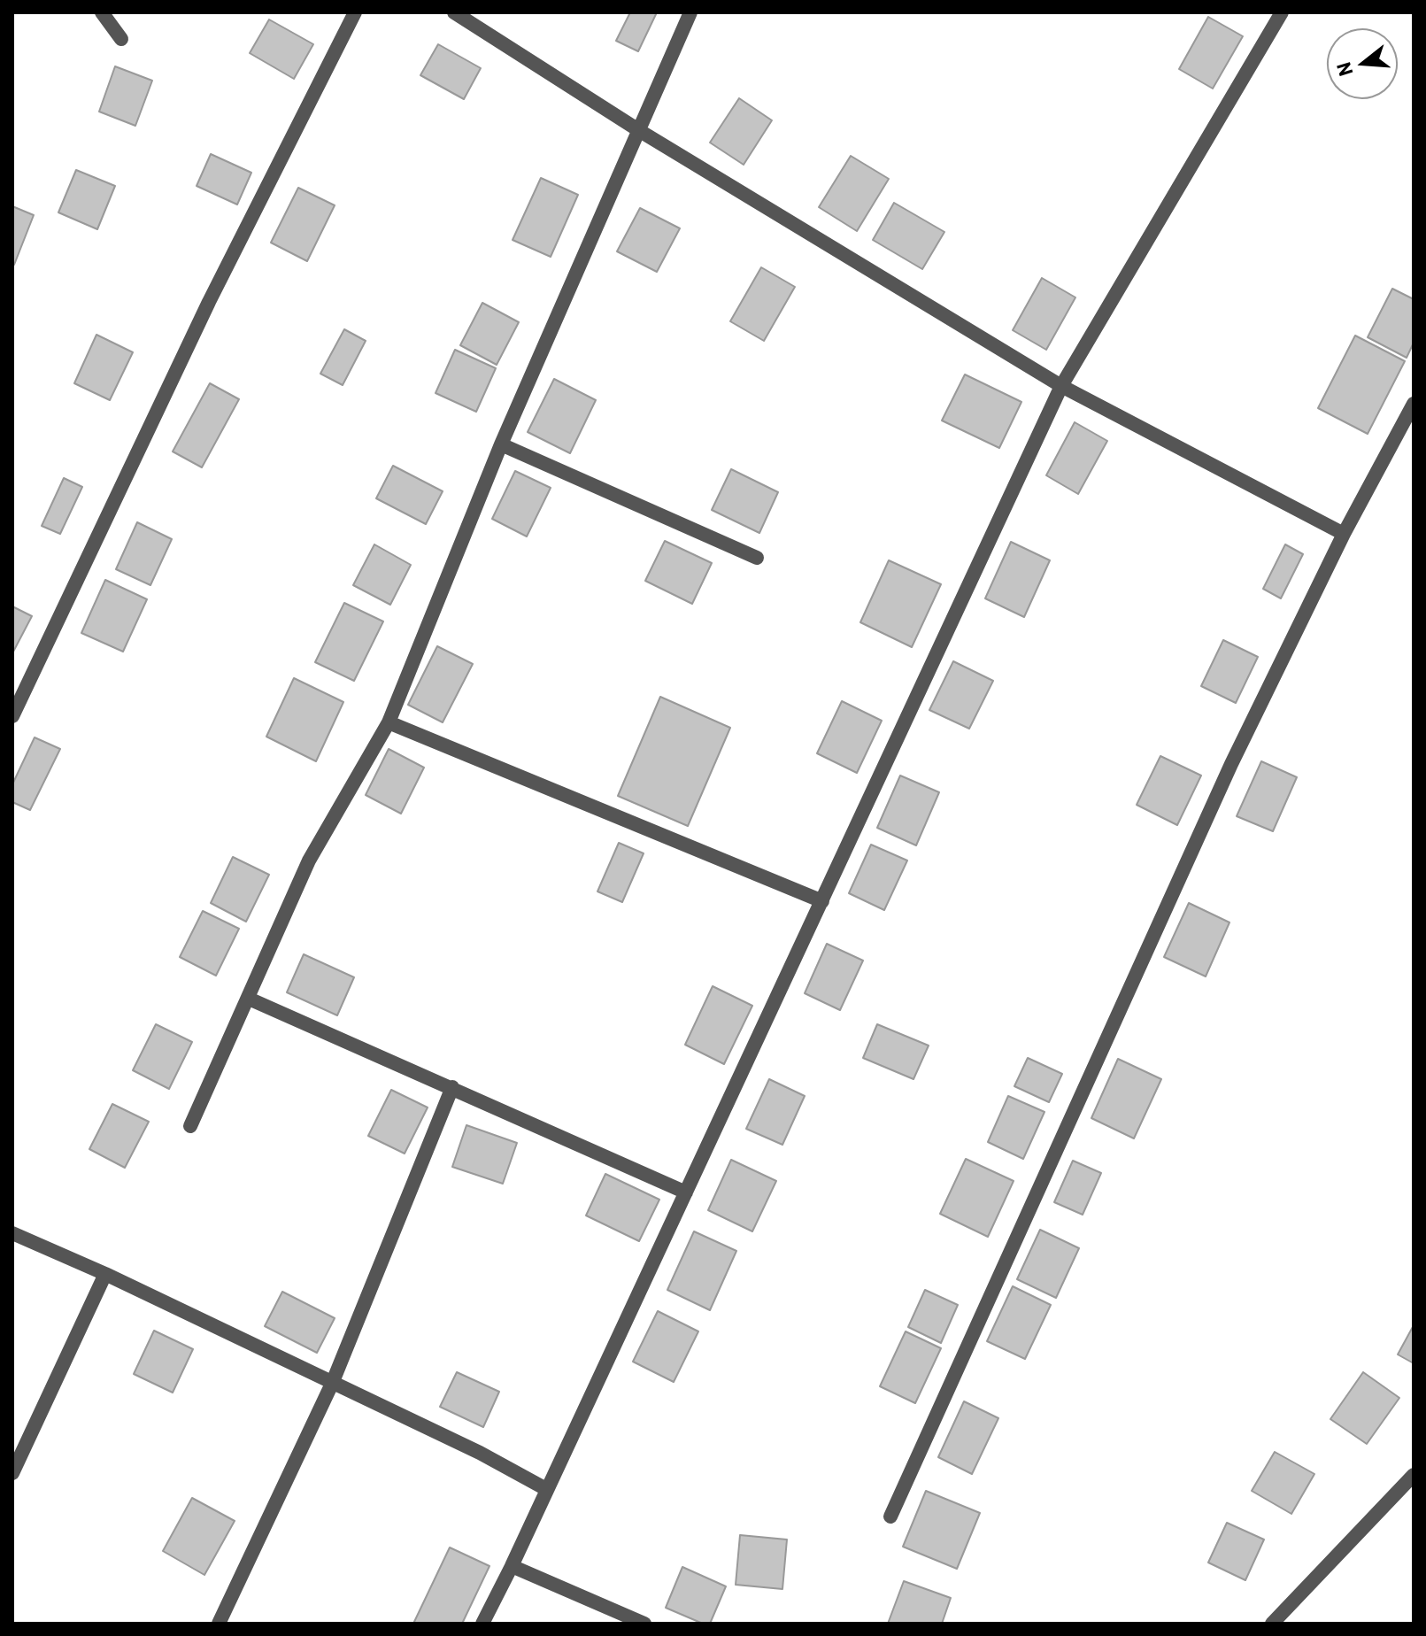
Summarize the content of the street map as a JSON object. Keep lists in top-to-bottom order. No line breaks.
{"north":"left"}
